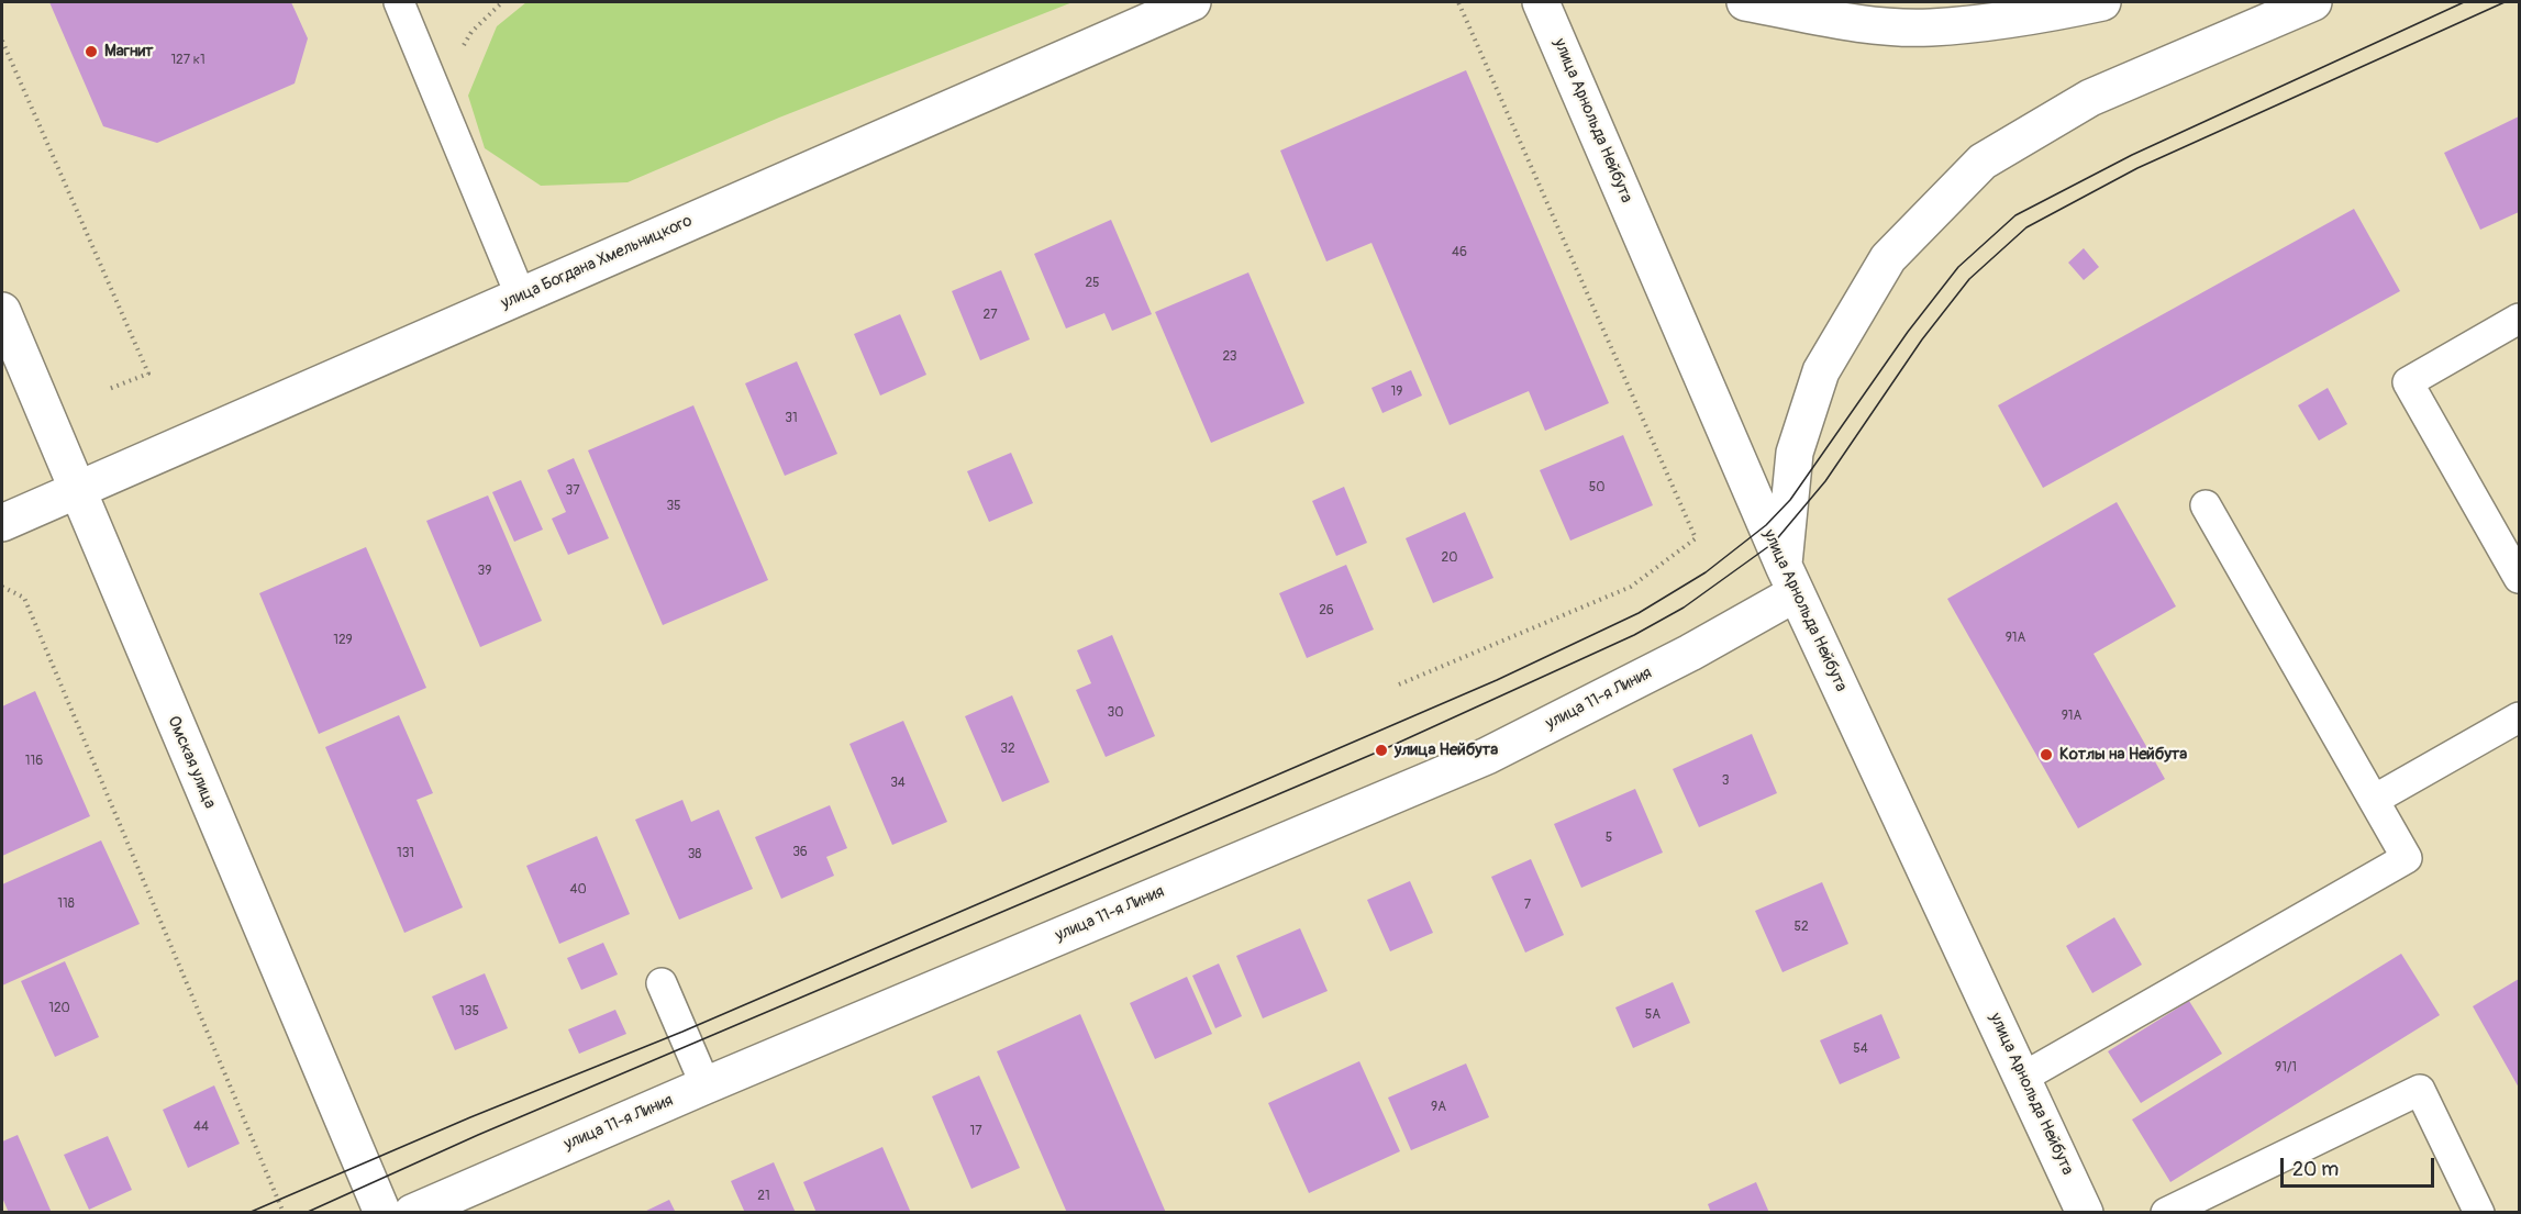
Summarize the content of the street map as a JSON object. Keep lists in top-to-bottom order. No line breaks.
{"streets":{"main road":["улица Арнольда Нейбута","улица Богдана Хмельницкого","улица 11-я Линия","Омская улица"]},"crossings":[["улица Арнольда Нейбута","улица 11-я Линия"],["улица Богдана Хмельницкого","Омская улица"]],"places":["Магнит","улица Нейбута","Котлы на Нейбута"],"house_numbers":["127 к1","46","25","27","23","19","31","50","37","35","20","39","26","91А","129","30","91А","32","116","3","34","5","36","131","38","40","118","7","52","120","135","5А","54","91/1","9А","44","17","21"],"scale_bar":"20 m"}
